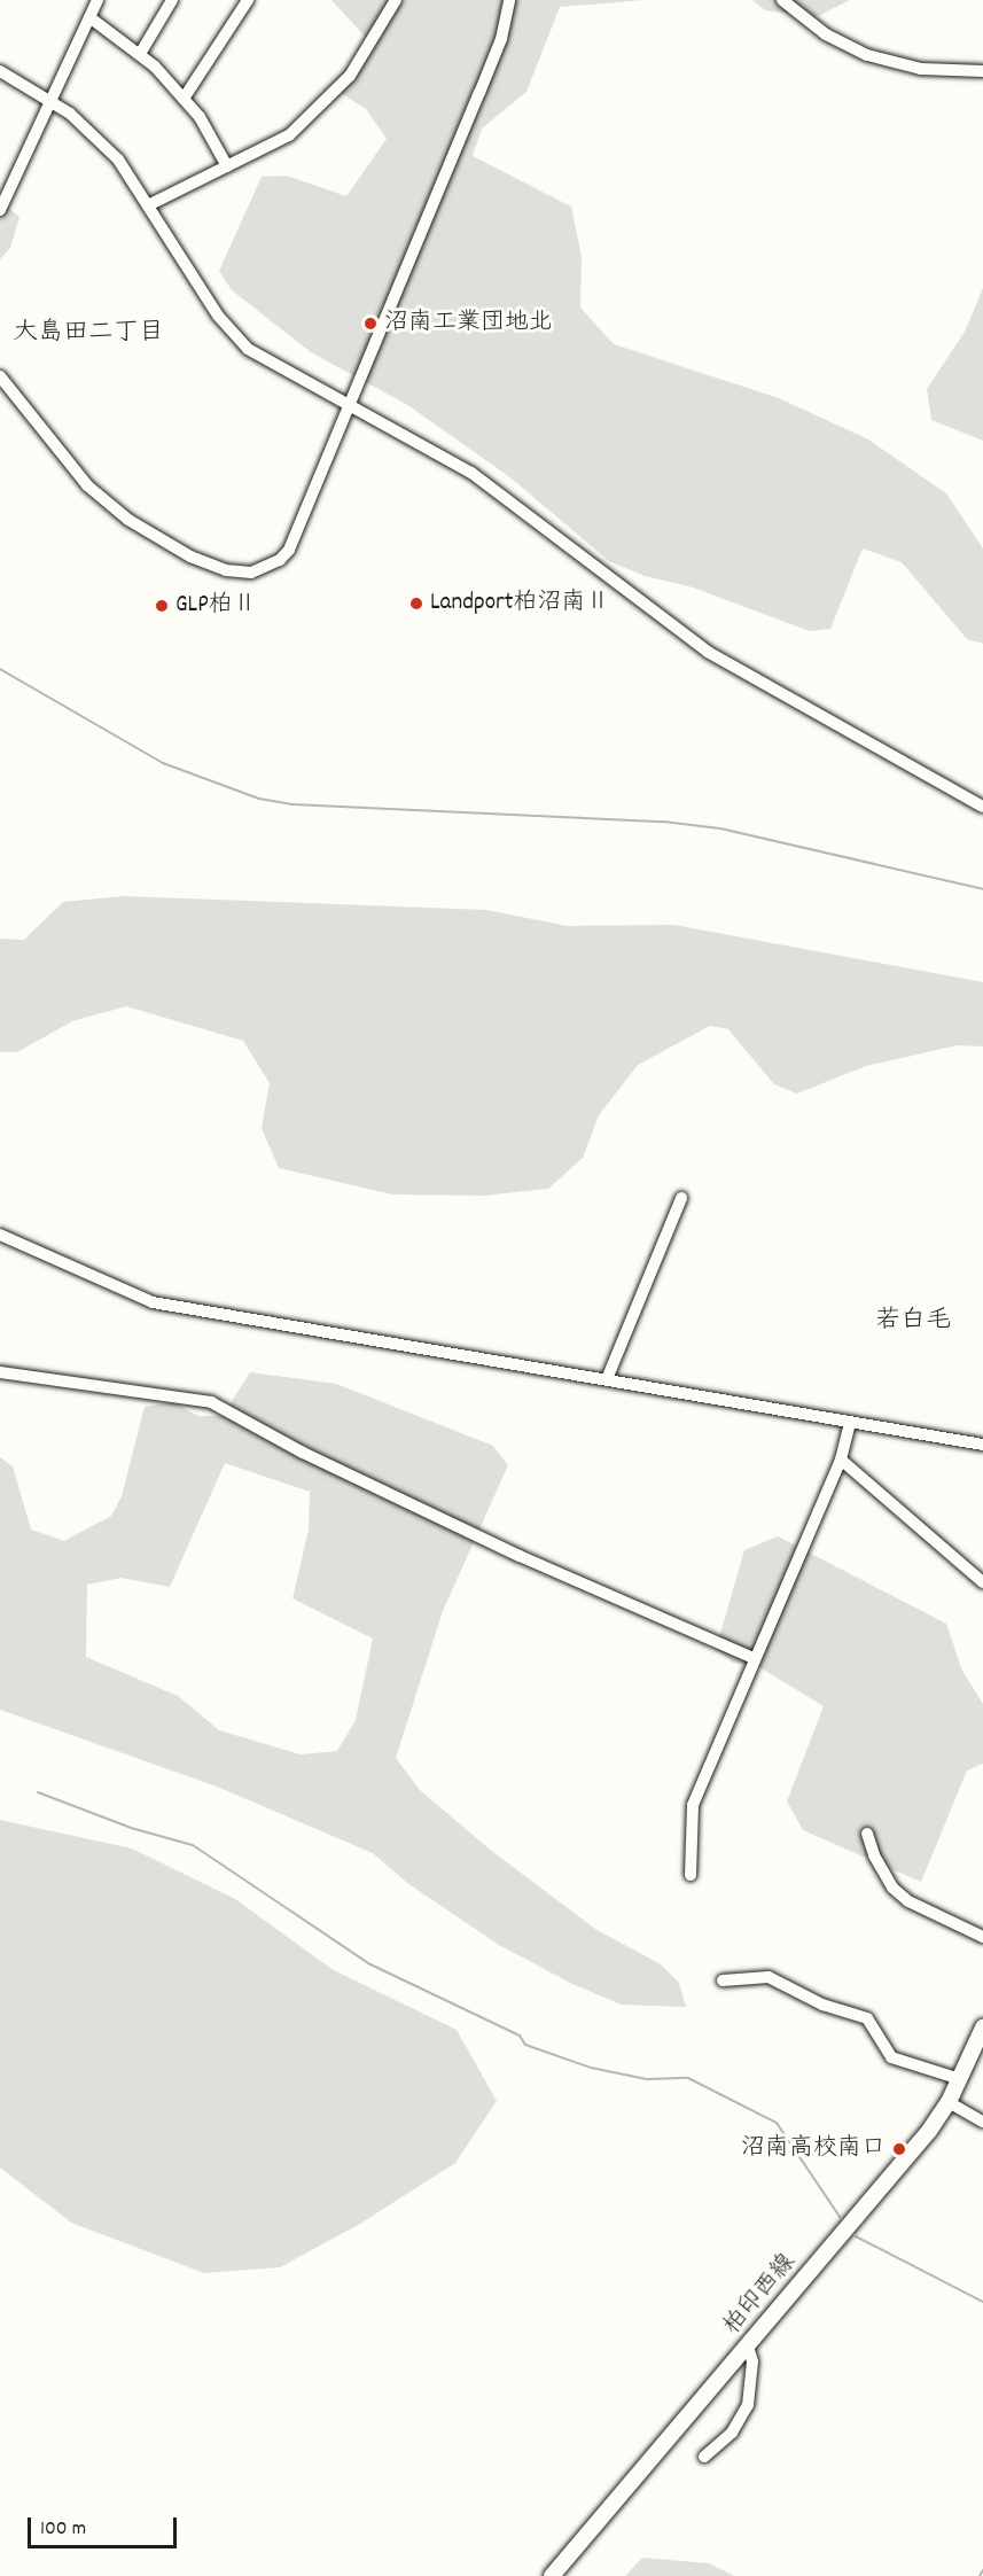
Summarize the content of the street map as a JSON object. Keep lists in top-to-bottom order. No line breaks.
{"streets":{"main road":["柏印西線"]},"districts":["大島田二丁目","若白毛"],"places":["沼南工業団地北","Landport柏沼南Ⅱ","GLP柏Ⅱ","沼南高校南口"],"scale_bar":"100 m"}
